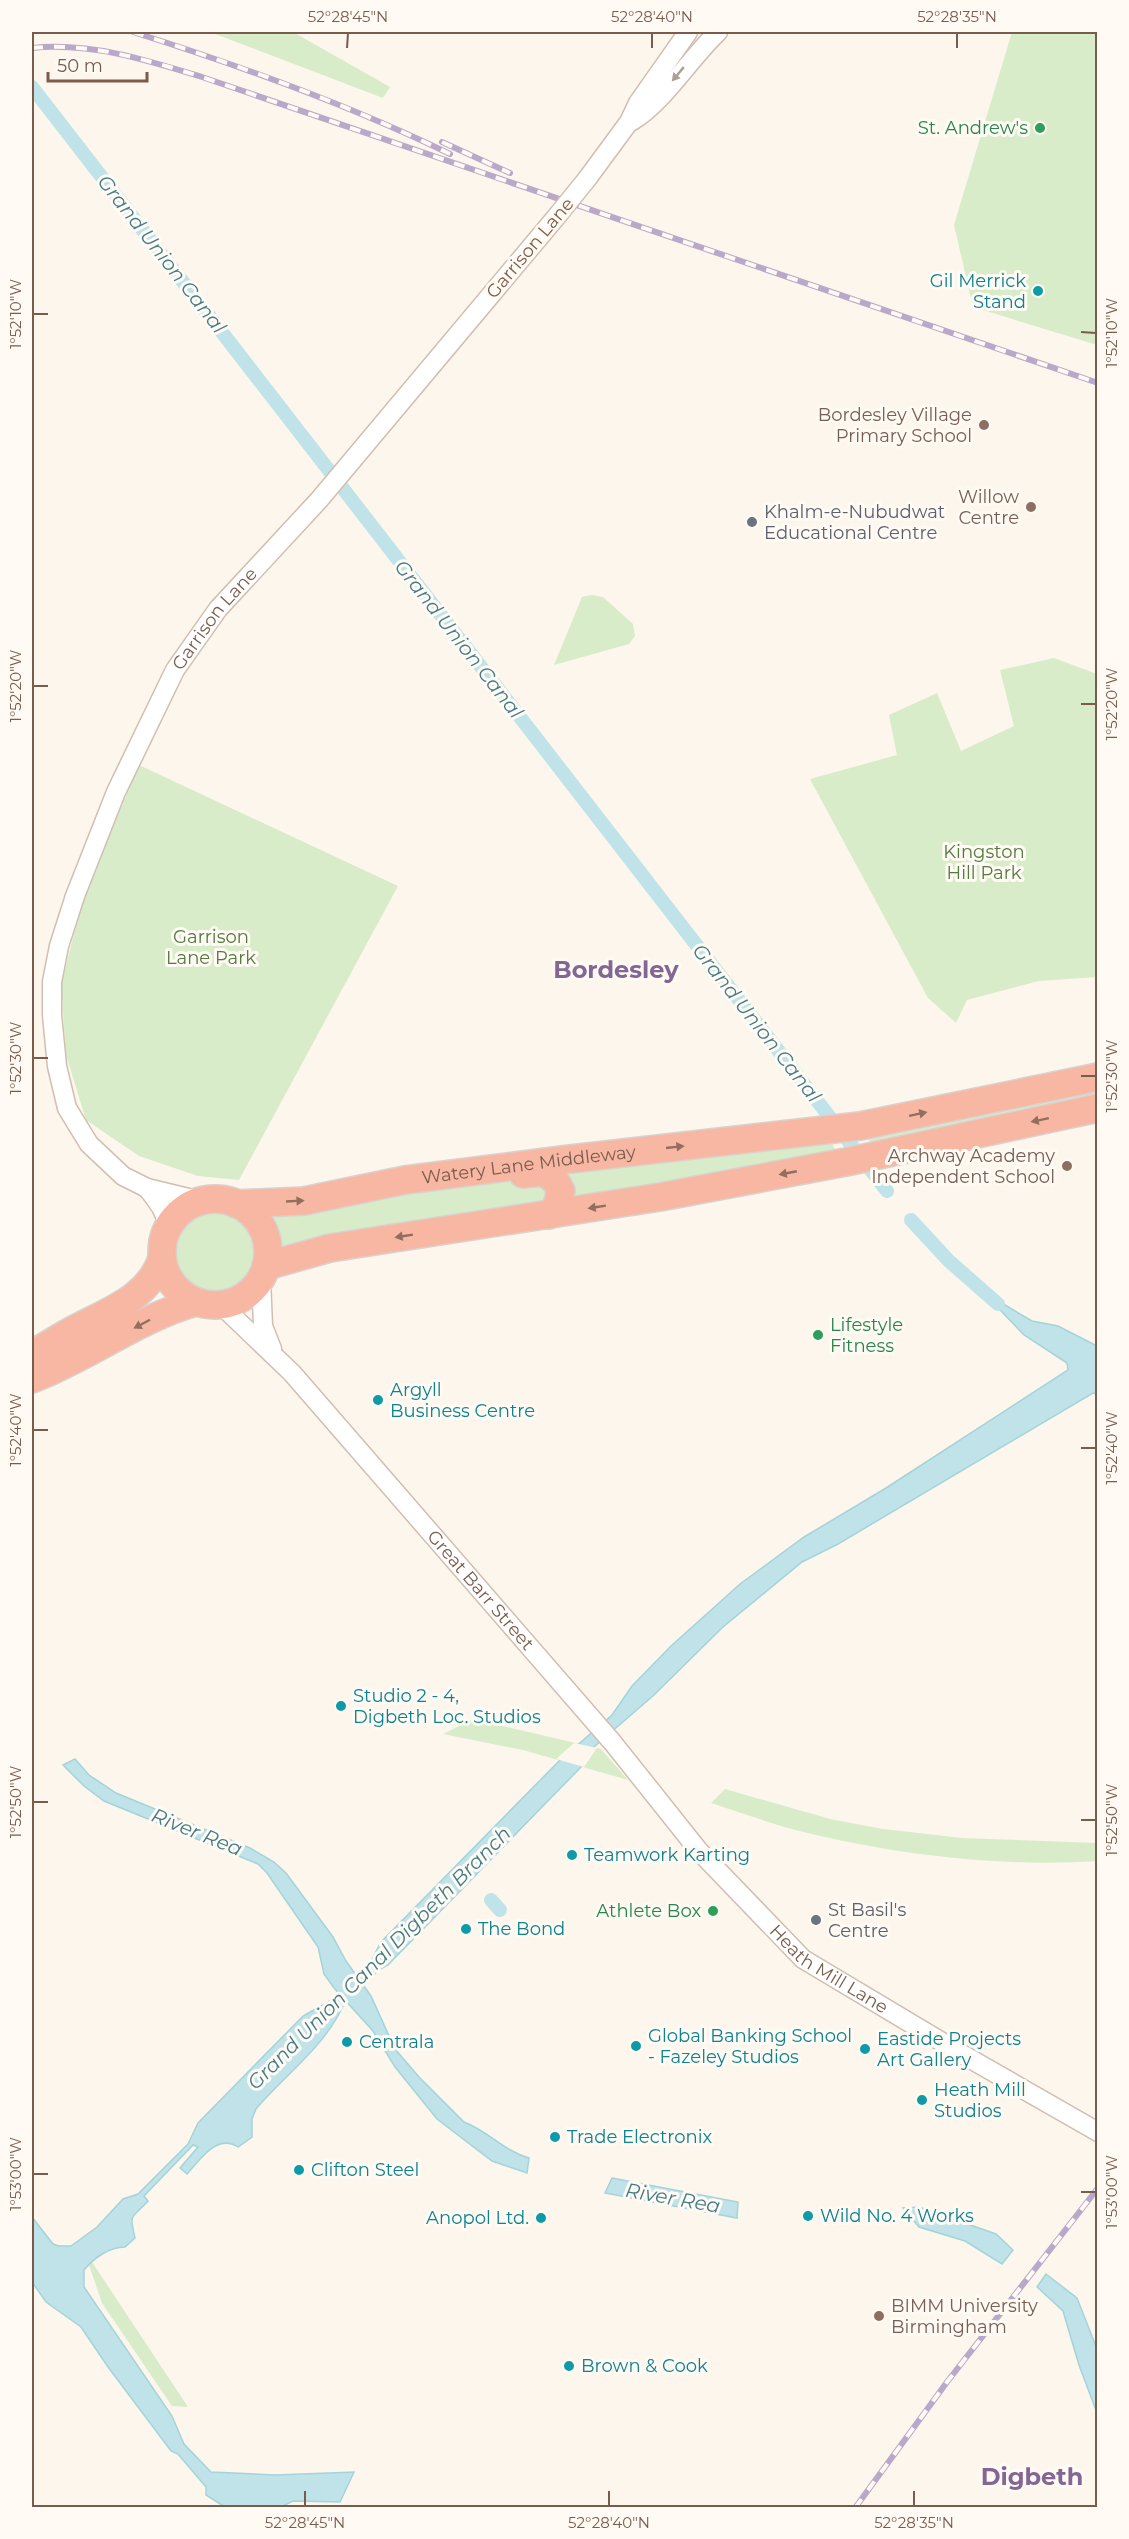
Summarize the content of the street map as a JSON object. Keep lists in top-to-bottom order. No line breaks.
{"streets":{"highway":["Watery Lane Middleway"],"street":["Garrison Lane","Great Barr Street","Heath Mill Lane"]},"crossings":[["Garrison Lane","Watery Lane Middleway"],["Garrison Lane","Great Barr Street"],["Watery Lane Middleway","Great Barr Street"],["Great Barr Street","Heath Mill Lane"]],"districts":["Bordesley","Digbeth"],"water":["Grand Union Canal","River Rea","Grand Union Canal Digbeth Branch"],"parks":["Kingston Hill Park","Garrison Lane Park"],"places":["St. Andrew's","Gil Merrick Stand","Bordesley Village Primary School","Willow Centre","Khalm-e-Nubudwat Educational Centre","Archway Academy Independent School","Lifestyle Fitness","Argyll Business Centre","Studio 2 - 4, Digbeth Loc. Studios","Teamwork Karting","Athlete Box","St Basil's Centre","The Bond","Centrala","Global Banking School - Fazeley Studios","Eastide Projects Art Gallery","Heath Mill Studios","Trade Electronix","Clifton Steel","Wild No. 4 Works","Anopol Ltd.","BIMM University Birmingham","Brown & Cook"],"scale_bar":"50 m","coordinates":["52°28'45\"N","52°28'40\"N","52°28'35\"N","1°52'10\"W","1°52'20\"W","1°52'30\"W","1°52'40\"W","1°52'50\"W","1°53'00\"W"]}
